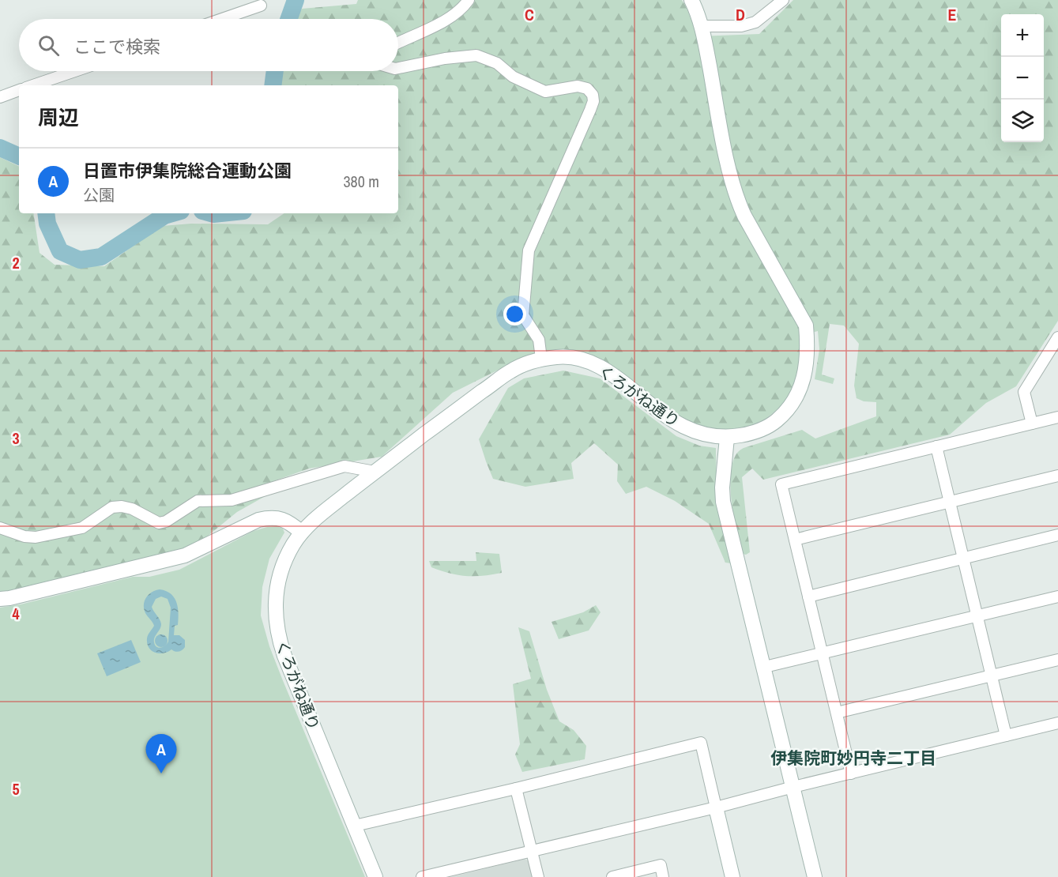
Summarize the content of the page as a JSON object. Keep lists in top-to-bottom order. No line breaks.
{"streets":{"street":["くろがね通り"]},"districts":["伊集院町妙円寺二丁目"],"page":{"map_buttons":["+","−"],"search":"ここで検索","heading":"周辺","list":[{"mark":"A","name":"日置市伊集院総合運動公園","note":"公園","value":"380 m"}],"pins":"A"},"grid":{"columns":["C","D","E"],"rows":["2","3","4","5"]}}
